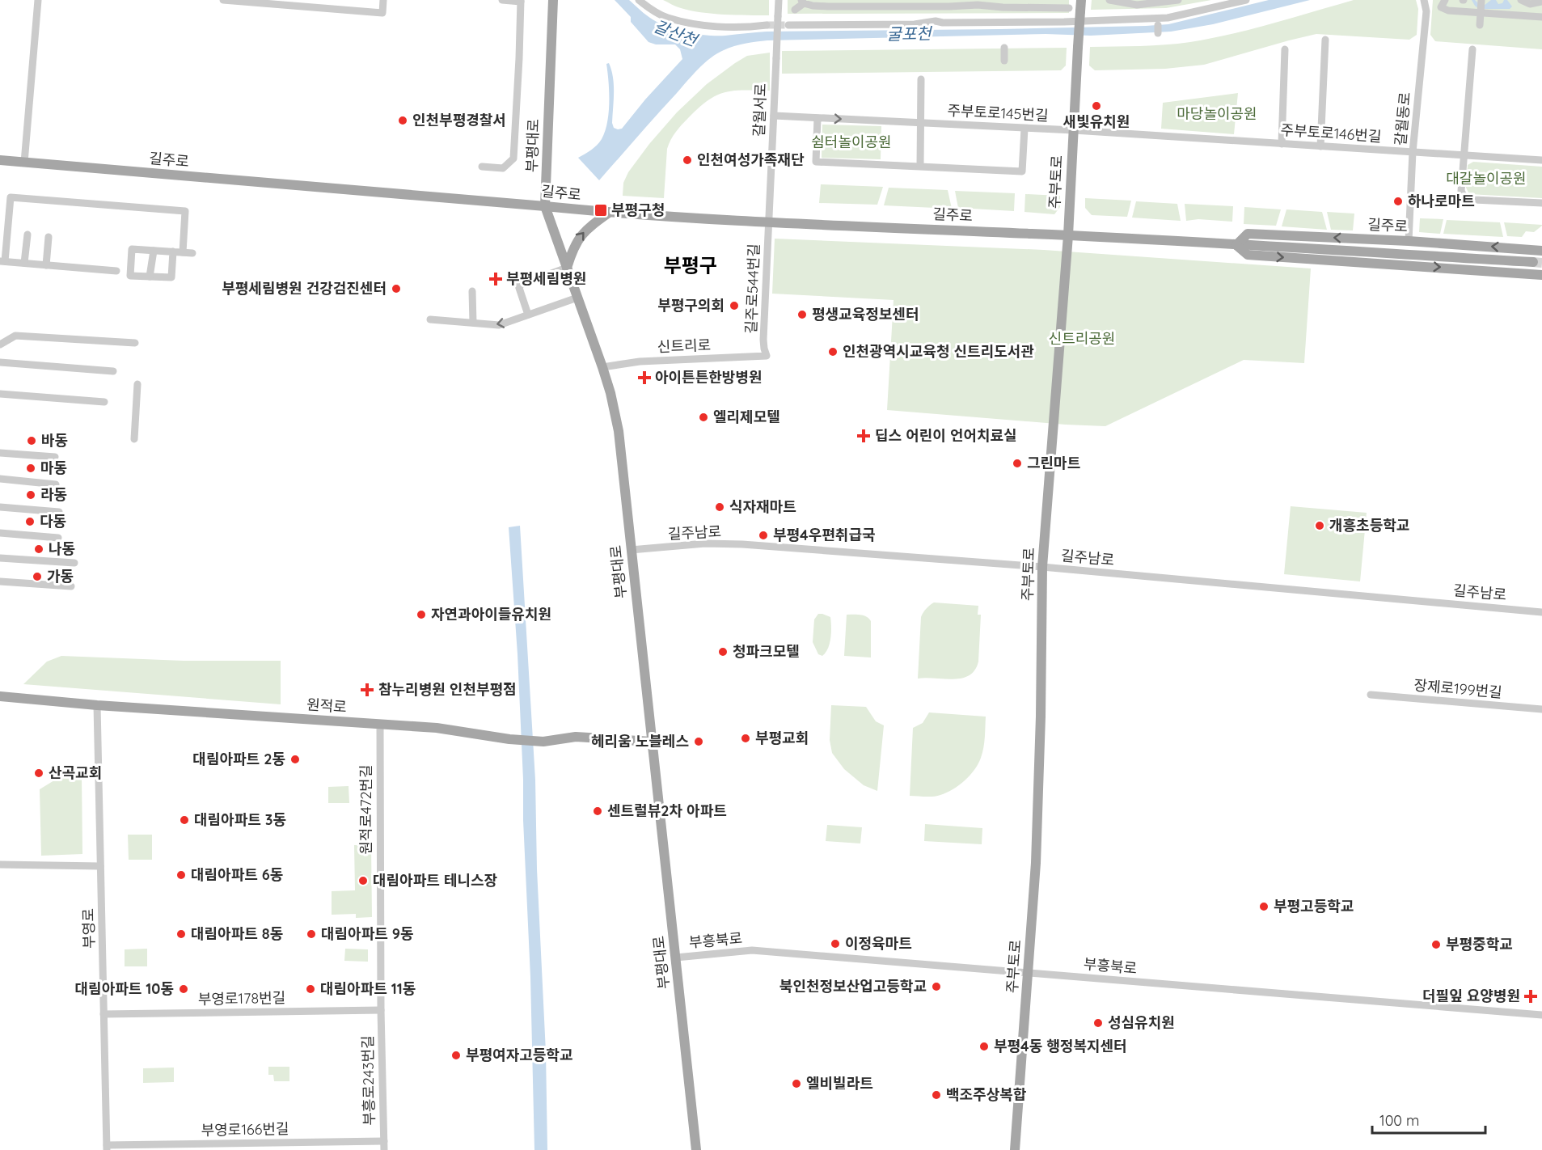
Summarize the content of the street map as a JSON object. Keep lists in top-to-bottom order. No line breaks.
{"streets":{"main road":["부평대로","길주로","주부토로","원적로"],"street":["갈월서로","주부토로145번길","갈월동로","주부토로146번길","길주로544번길","신트리로","길주남로","장제로199번길","원적로472번길","부영로","부흥북로","부영로178번길","부흥로243번길","부영로166번길"]},"crossings":[["갈월서로","주부토로145번길"],["갈월서로","길주로"],["갈월서로","길주로544번길"],["주부토로145번길","주부토로146번길"],["주부토로145번길","주부토로"],["갈월동로","주부토로146번길"],["갈월동로","길주로"],["주부토로146번길","주부토로"],["부평대로","길주로"],["부평대로","신트리로"],["부평대로","길주남로"],["부평대로","원적로"],["부평대로","부흥북로"],["길주로","주부토로"],["길주로","길주로544번길"],["주부토로","길주남로"],["주부토로","부흥북로"],["길주로544번길","신트리로"],["원적로","원적로472번길"],["원적로","부영로"],["원적로472번길","부영로178번길"],["원적로472번길","부흥로243번길"],["부영로","부영로178번길"],["부영로","부영로166번길"],["부영로178번길","부흥로243번길"],["부흥로243번길","부영로166번길"]],"districts":["부평구"],"water":["갈산천","굴포천"],"parks":["마당놀이공원","쉼터놀이공원","대갈놀이공원","신트리공원"],"places":{"other":["새빛유치원","인천부평경찰서","인천여성가족재단","하나로마트","부평세림병원 건강검진센터","부평구의회","평생교육정보센터","인천광역시교육청 신트리도서관","엘리제모텔","바동","그린마트","마동","라동","식자재마트","다동","개흥초등학교","부평4우편취급국","나동","가동","자연과아이들유치원","청파크모텔","부평교회","헤리움 노블레스","대림아파트 2동","산곡교회","센트럴뷰2차 아파트","대림아파트 3동","대림아파트 6동","대림아파트 테니스장","부평고등학교","대림아파트 8동","대림아파트 9동","이정육마트","부평중학교","북인천정보산업고등학교","대림아파트 10동","대림아파트 11동","성심유치원","부평4동 행정복지센터","부평여자고등학교","엘비빌라트","백조주상복합"],"transit":["부평구청"],"health":["부평세림병원","아이튼튼한방병원","딥스 어린이 언어치료실","참누리병원 인천부평점","더필잎 요양병원"]},"scale_bar":"100 m"}
